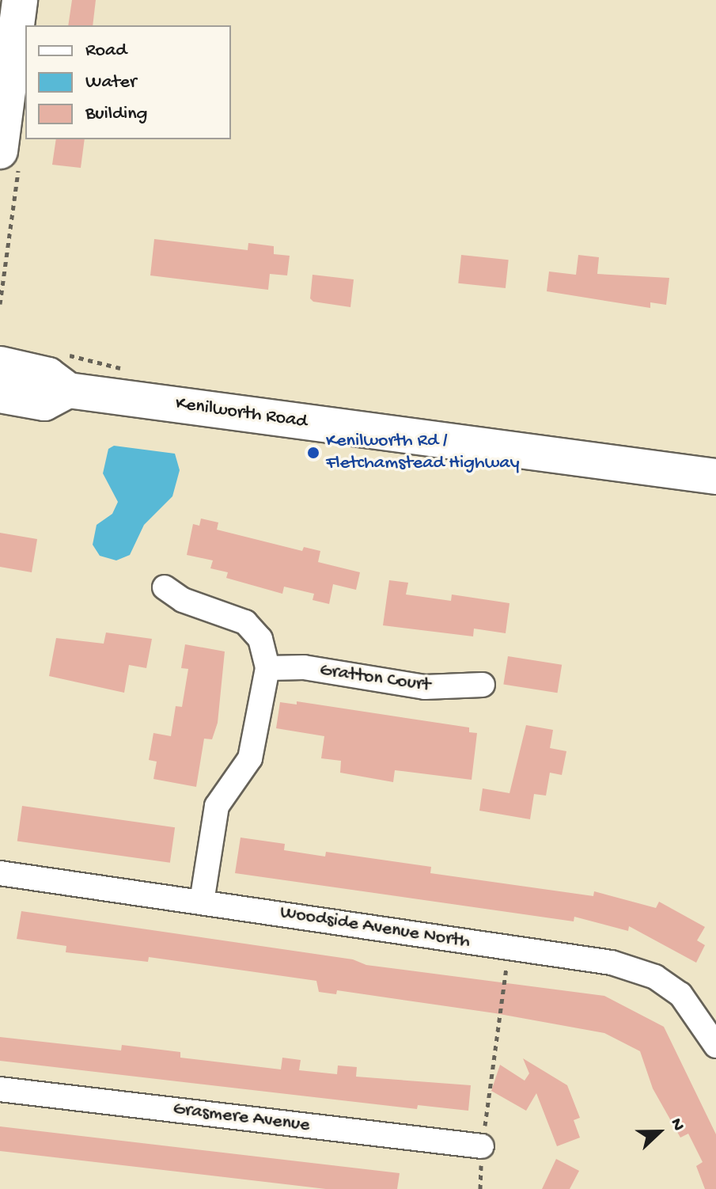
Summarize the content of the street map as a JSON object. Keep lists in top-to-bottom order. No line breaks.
{"streets":{"main road":["Kenilworth Road"],"street":["Gratton Court","Woodside Avenue North","Grasmere Avenue"]},"places":["Kenilworth Rd / Fletchamstead Highway"],"legend":["Road","Water","Building"],"north":"right"}
